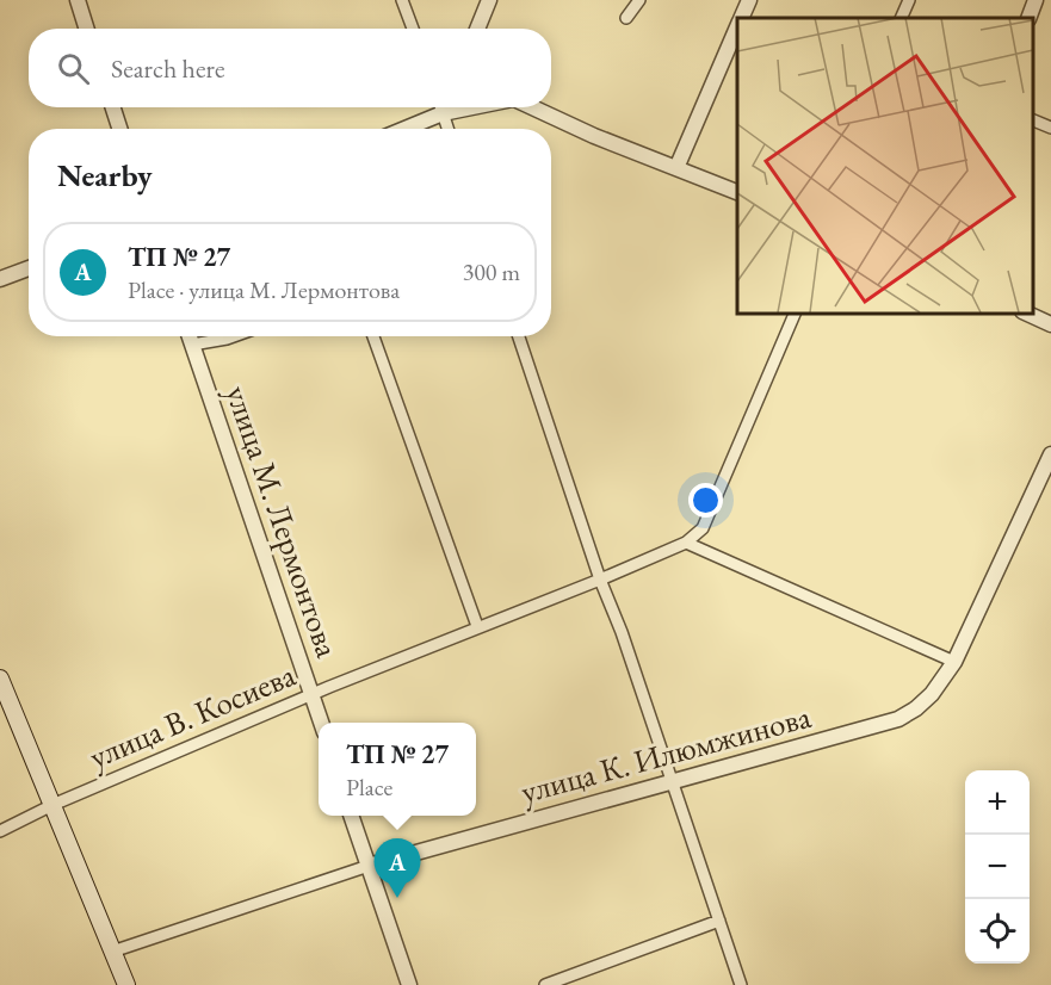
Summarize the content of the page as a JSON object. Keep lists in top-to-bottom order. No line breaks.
{"streets":{"street":["улица М. Лермонтова","улица В. Косиева","улица К. Илюмжинова"]},"crossings":[["улица М. Лермонтова","улица В. Косиева"]],"page":{"search":"Search here","heading":"Nearby","list":[{"mark":"A","name":"ТП № 27","note":"Place · улица М. Лермонтова","value":"300 m"}],"popup":["ТП № 27","Place"],"map_buttons":["+","−"],"pins":"A"}}
